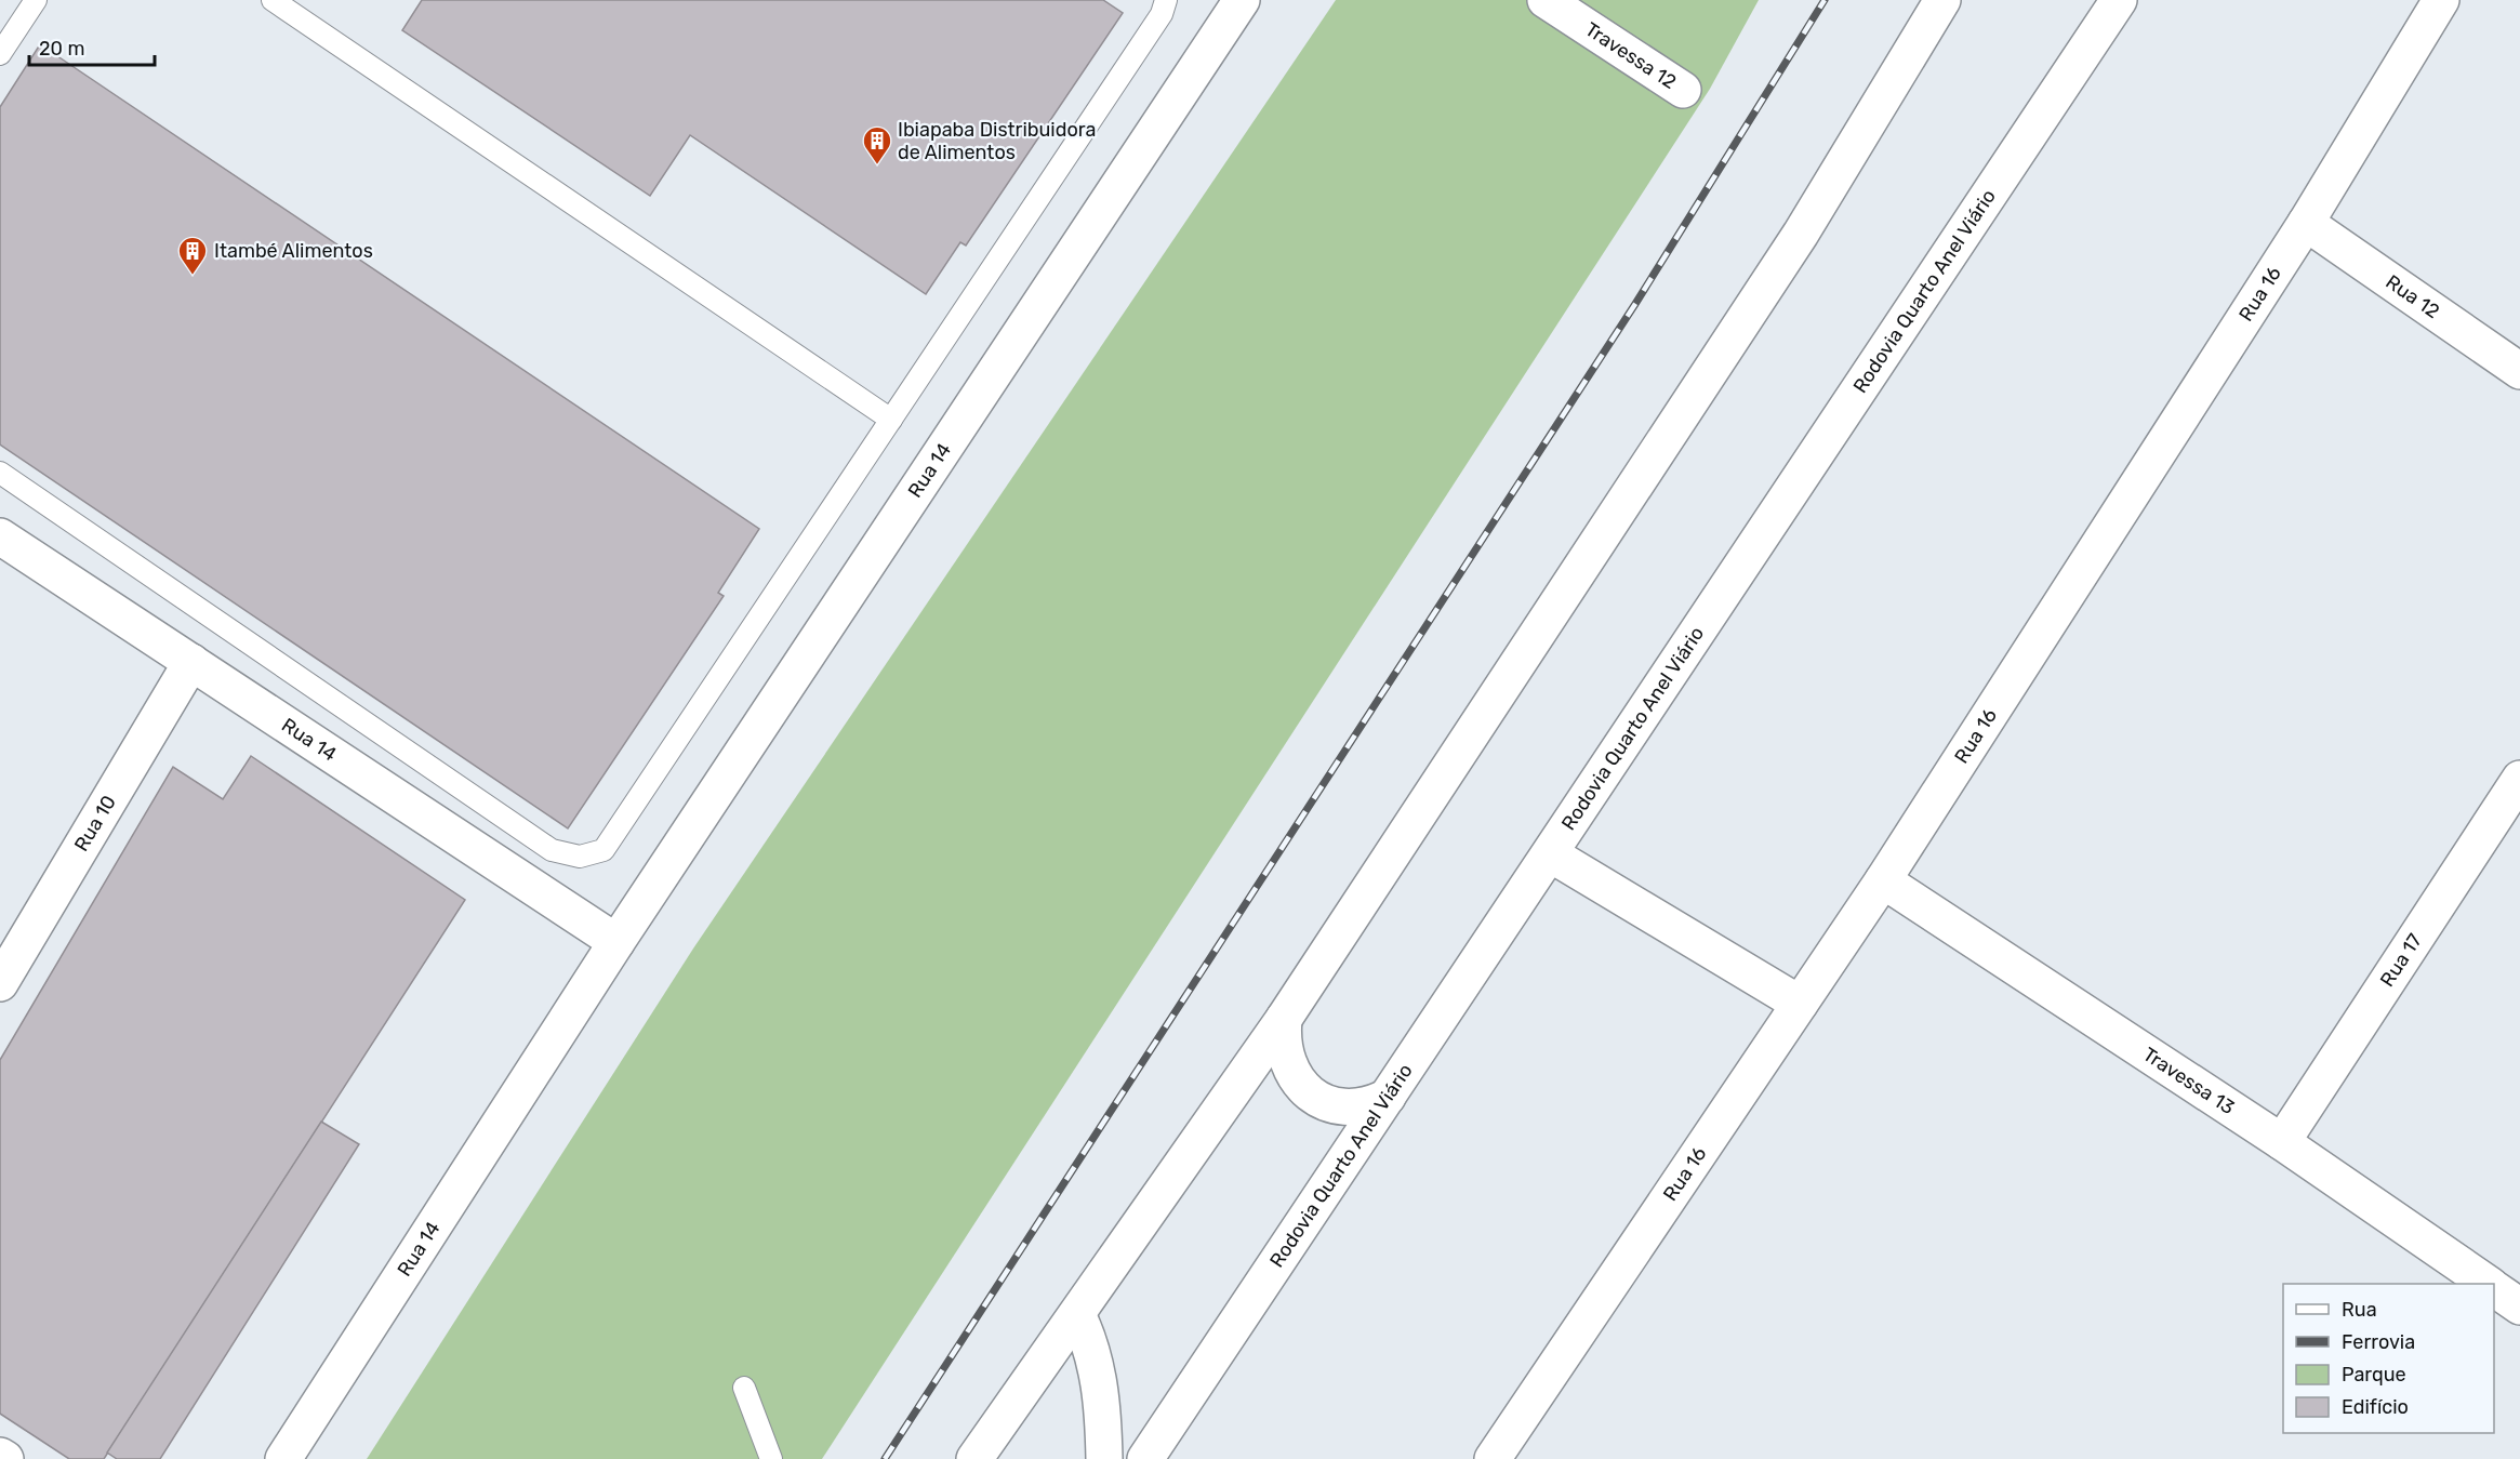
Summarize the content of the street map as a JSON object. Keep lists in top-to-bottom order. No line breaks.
{"streets":{"main road":["Travessa 12","Rodovia Quarto Anel Viário","Rua 16","Rua 12","Rua 14","Rua 10","Rua 17","Travessa 13"]},"crossings":[["Rua 16","Rua 12"],["Rua 16","Travessa 13"],["Rua 14","Rua 10"],["Rua 17","Travessa 13"]],"places":{"building":["Ibiapaba Distribuidora de Alimentos","Itambé Alimentos"]},"legend":["Rua","Ferrovia","Parque","Edifício"],"scale_bar":"20 m"}
